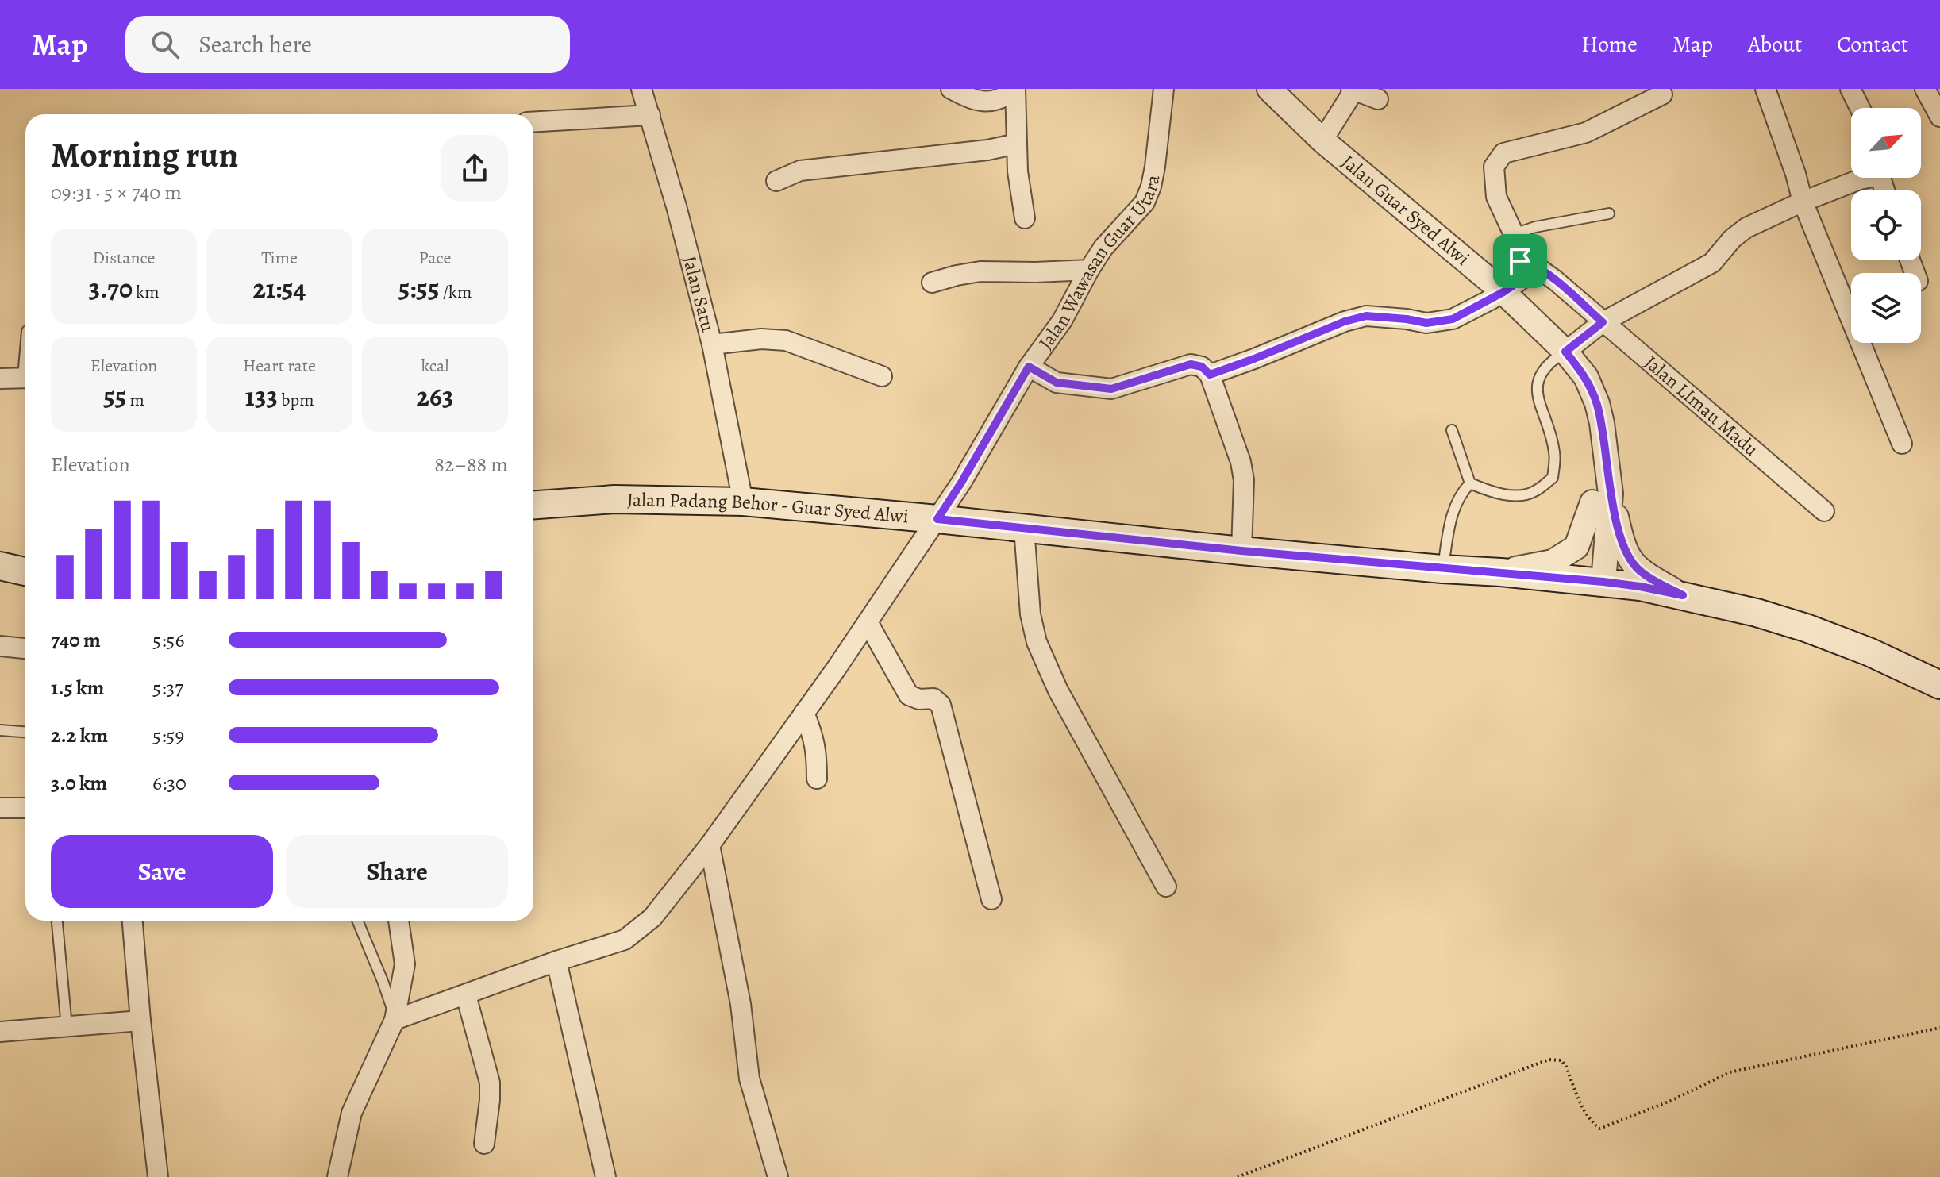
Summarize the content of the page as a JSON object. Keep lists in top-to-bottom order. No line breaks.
{"streets":{"main road":["Jalan Padang Behor - Guar Syed Alwi"],"street":["Jalan Guar Syed Alwi","Jalan Wawasan Guar Utara","Jalan Satu","Jalan LImau Madu"]},"crossings":[["Jalan Guar Syed Alwi","Jalan Padang Behor - Guar Syed Alwi"],["Jalan Wawasan Guar Utara","Jalan Padang Behor - Guar Syed Alwi"],["Jalan Satu","Jalan Padang Behor - Guar Syed Alwi"]],"north":"top right","page":{"header":"Map","search":"Search here","nav":["Home","Map","About","Contact"],"heading":["Morning run","09:31 · 5 × 740 m"],"stats":[["Distance","3.70 km"],["Time","21:54"],["Pace","5:55 /km"],["Elevation","55 m"],["Heart rate","133 bpm"],["kcal","263"]],"chart":["Elevation","82–88 m"],"list":[{"name":"740 m","note":"5:56"},{"name":"1.5 km","note":"5:37"},{"name":"2.2 km","note":"5:59"},{"name":"3.0 km","note":"6:30"}],"buttons":["Save","Share"]}}
